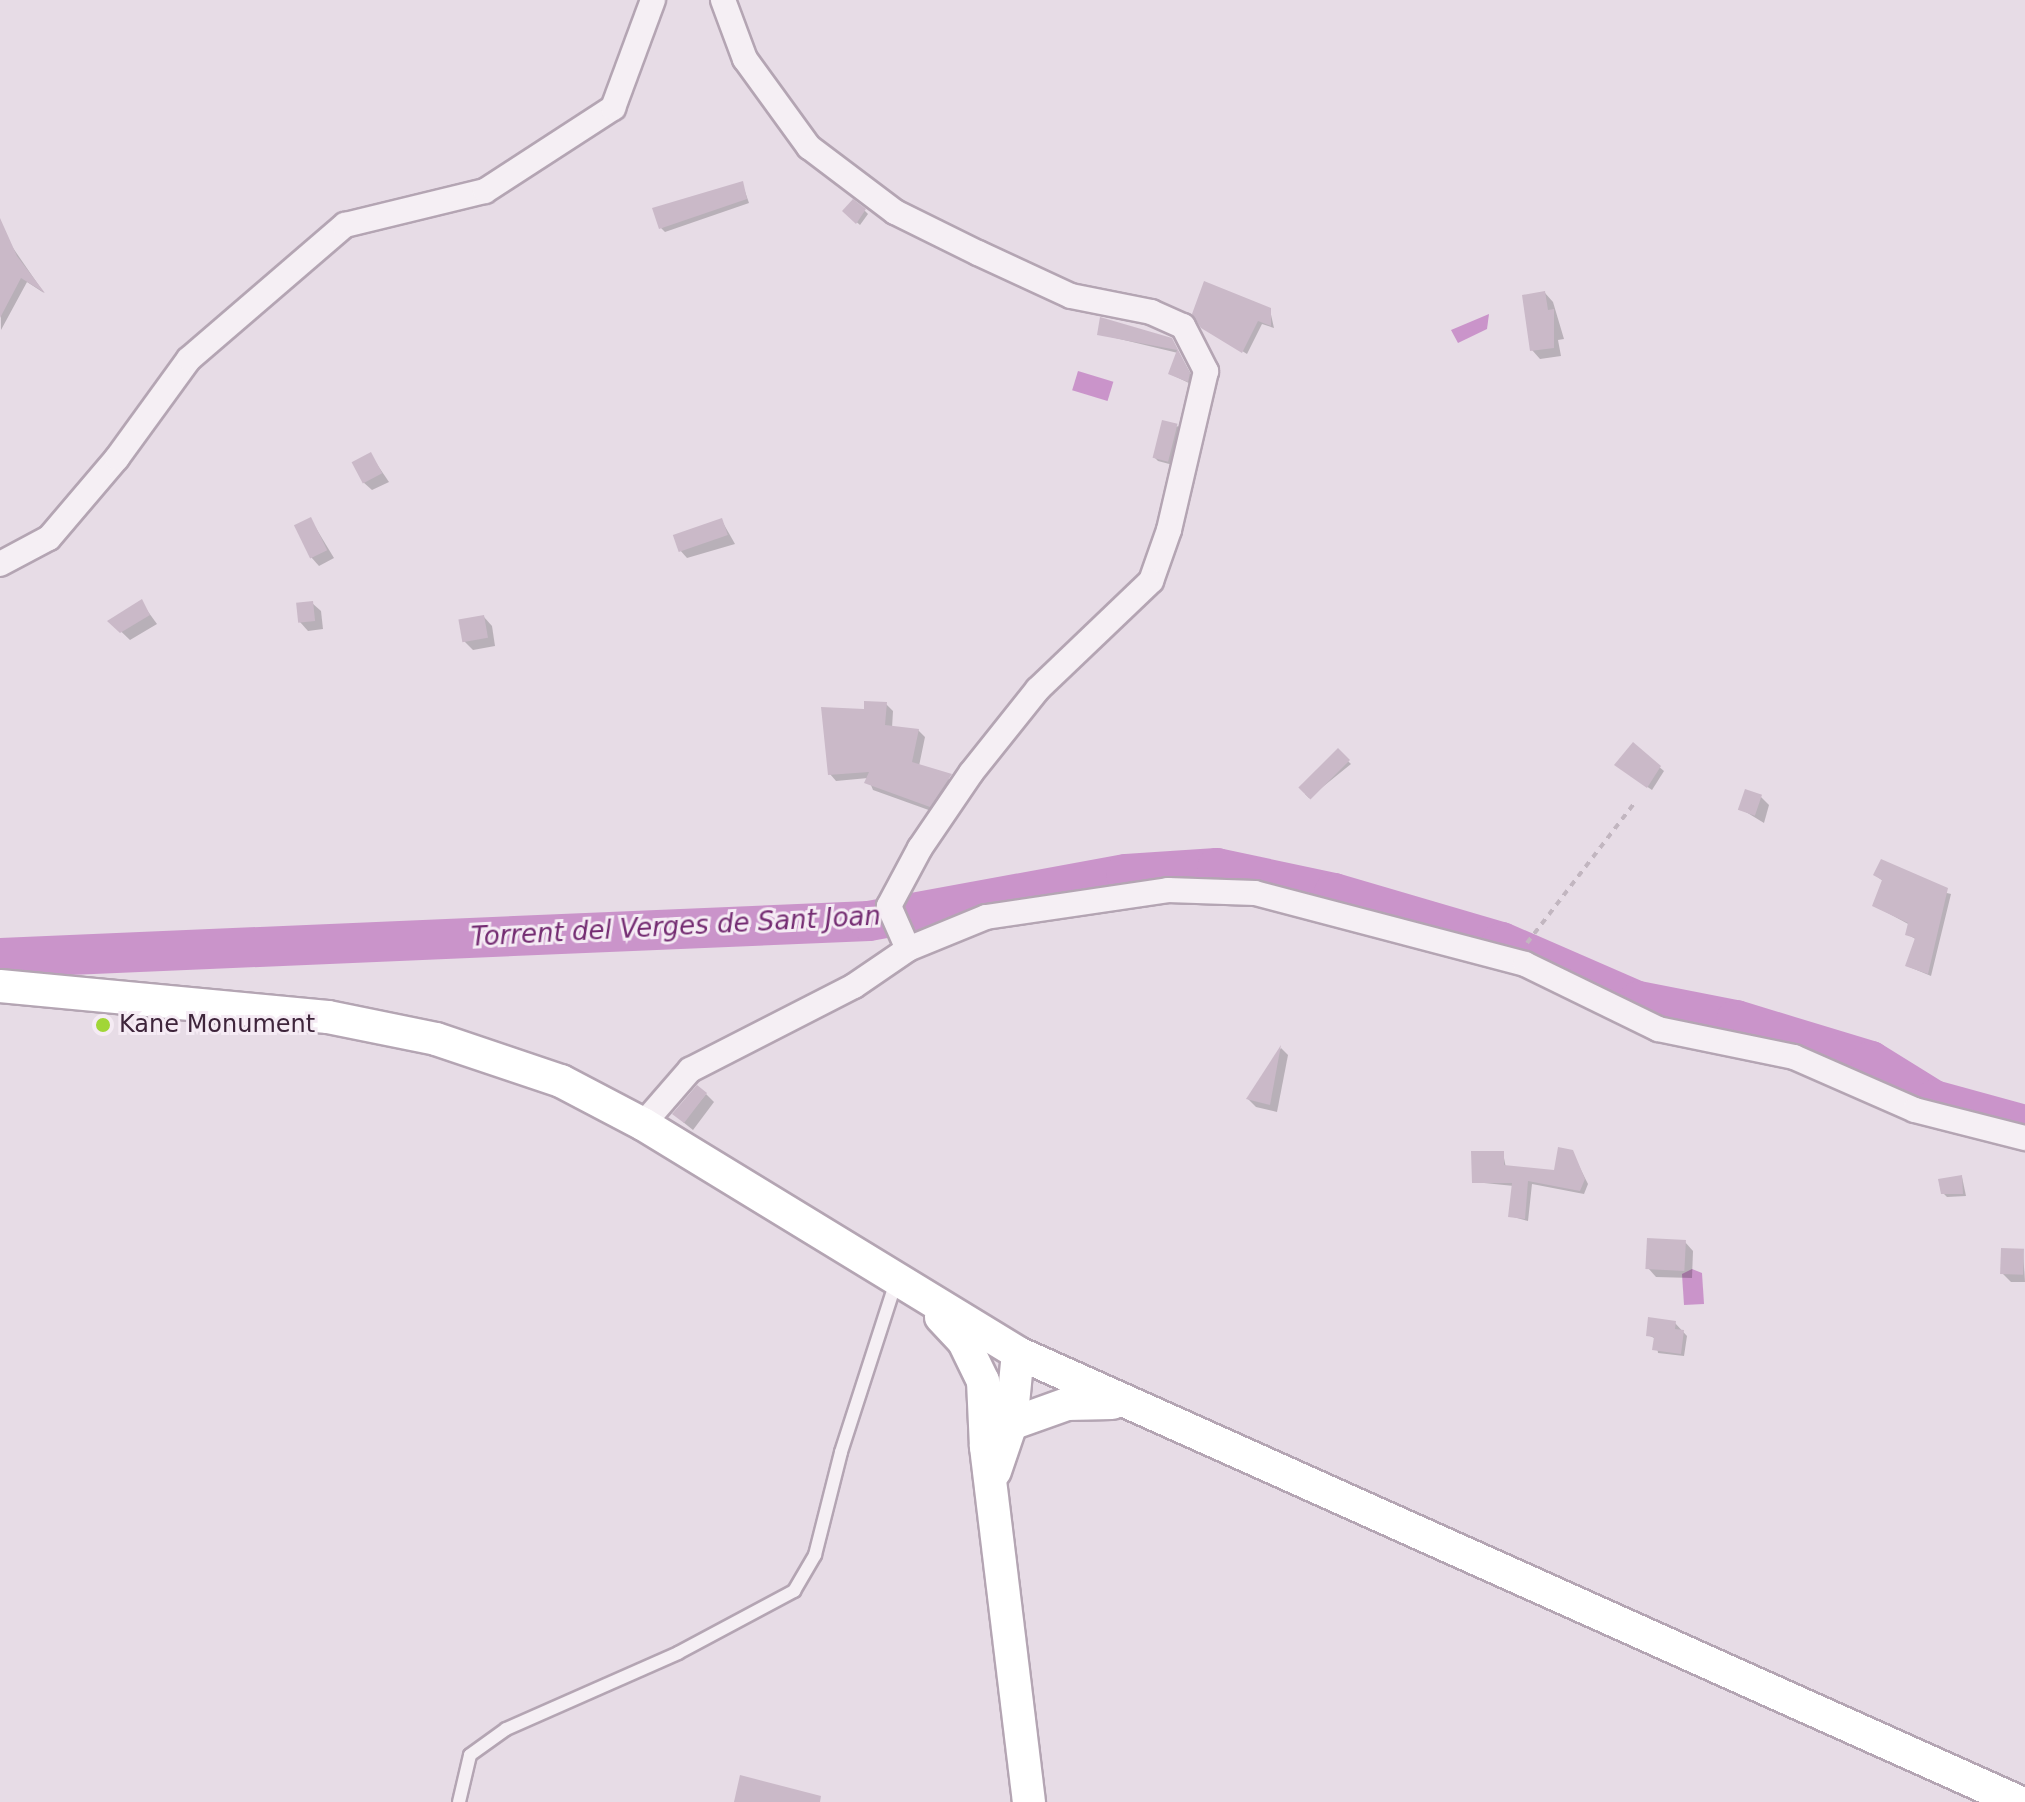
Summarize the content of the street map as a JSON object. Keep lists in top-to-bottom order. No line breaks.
{"water":["Torrent del Verges de Sant Joan"],"places":["Kane Monument"]}
